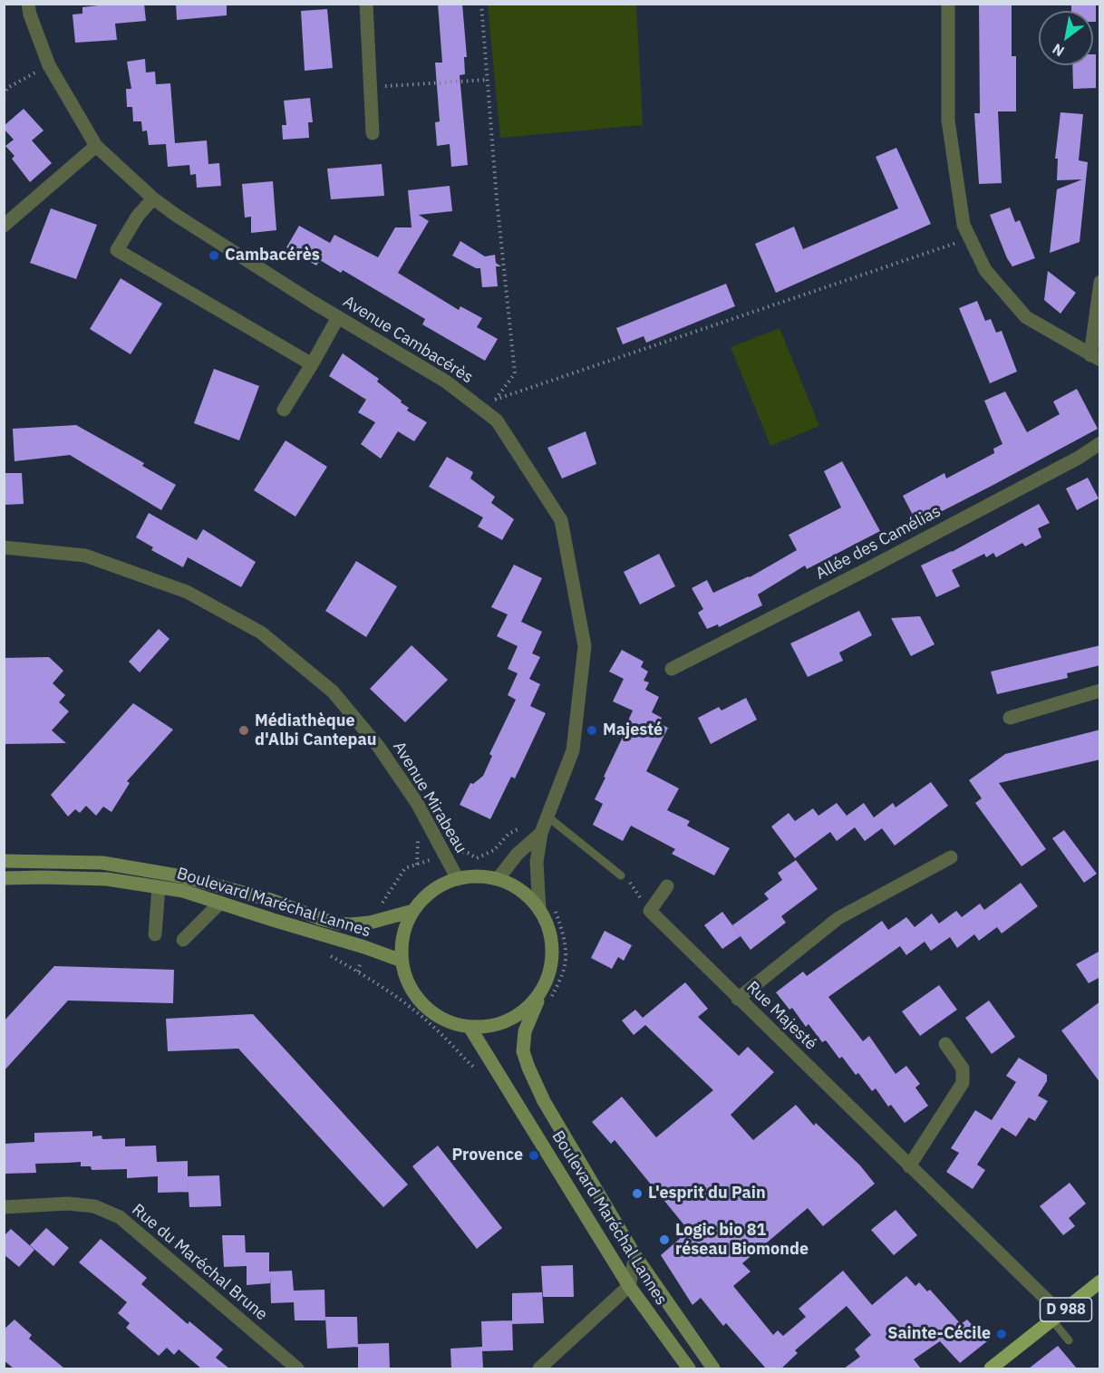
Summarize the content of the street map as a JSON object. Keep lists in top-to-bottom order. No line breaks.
{"streets":{"main road":["Boulevard Maréchal Lannes","D 988"],"street":["Avenue Cambacérès","Allée des Camélias","Avenue Mirabeau","Rue Majesté","Rue du Maréchal Brune"]},"crossings":[["Avenue Cambacérès","Avenue Mirabeau"],["Avenue Cambacérès","Boulevard Maréchal Lannes"],["Avenue Mirabeau","Boulevard Maréchal Lannes"],["Rue Majesté","D 988"]],"places":["Cambacérès","Médiathèque d'Albi Cantepau","Majesté","Provence","L'esprit du Pain","Logic bio 81 réseau Biomonde","Sainte-Cécile"],"north":"bottom left"}
